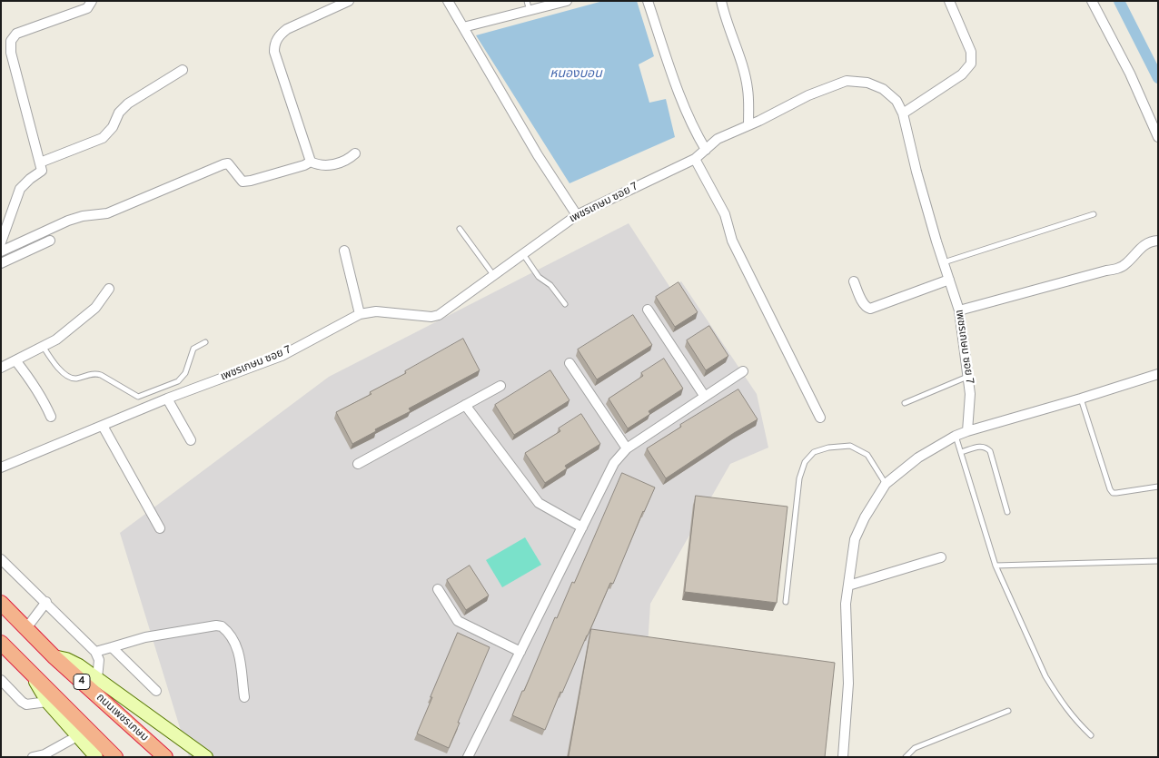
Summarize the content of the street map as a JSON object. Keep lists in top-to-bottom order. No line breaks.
{"streets":{"highway":["4","ถนนเพชรเกษม"],"street":["เพชรเกษม ซอย 7"]},"crossings":[["4","ถนนเพชรเกษม"]],"water":["หนองบอน"]}
